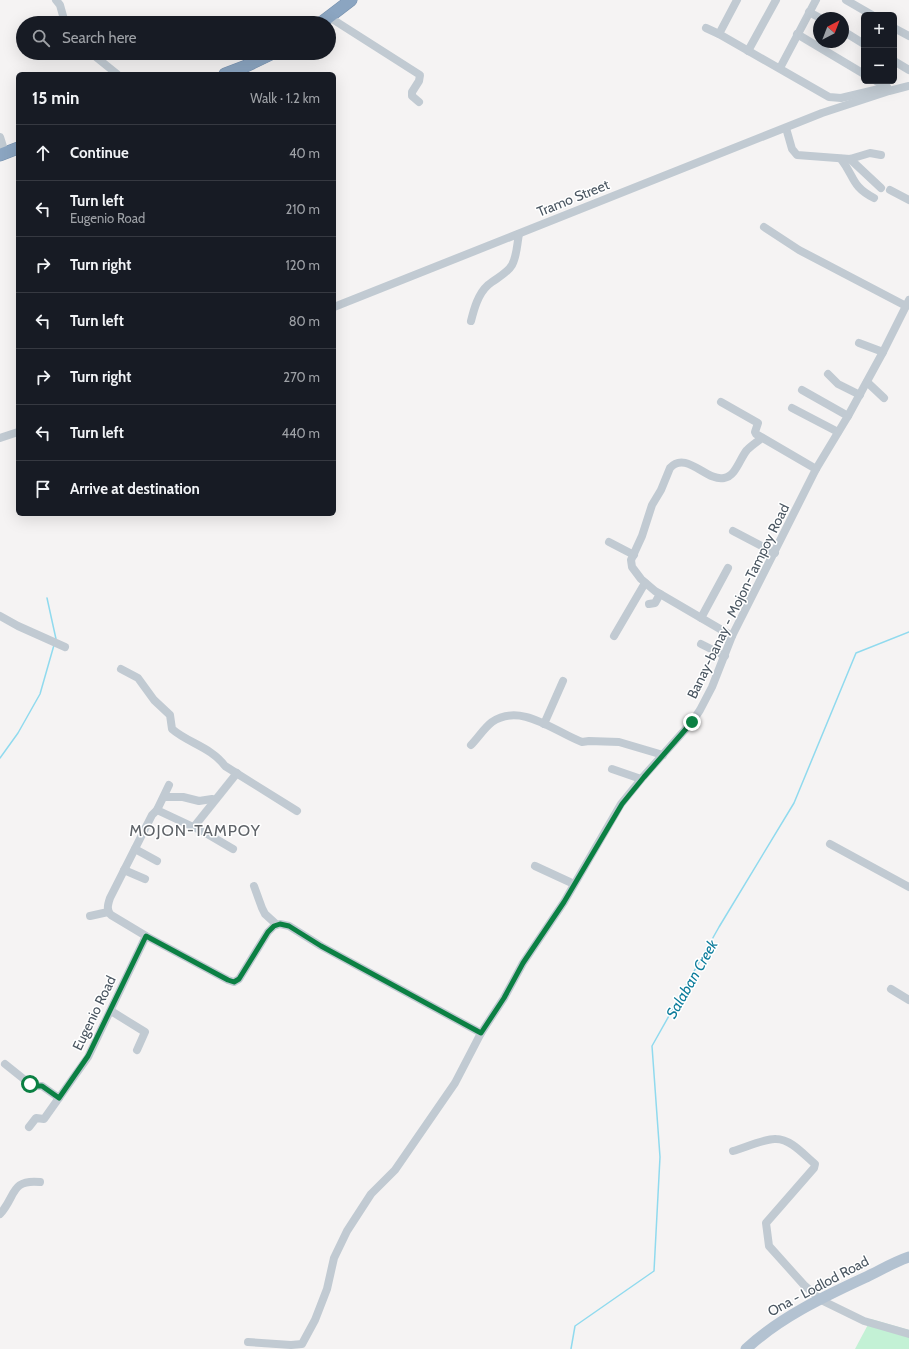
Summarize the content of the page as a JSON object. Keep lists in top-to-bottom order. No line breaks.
{"streets":{"main road":["Ona - Lodlod Road"],"street":["Tramo Street","Banay-banay - Mojon-Tampoy Road","Eugenio Road"]},"districts":["MOJON-TAMPOY"],"water":["Salaban Creek"],"north":"top right","page":{"map_buttons":["+","−"],"search":"Search here","heading":["15 min","Walk · 1.2 km"],"list":[["Continue","40 m"],["Turn left","Eugenio Road","210 m"],["Turn right","120 m"],["Turn left","80 m"],["Turn right","270 m"],["Turn left","440 m"],"Arrive at destination"]}}
